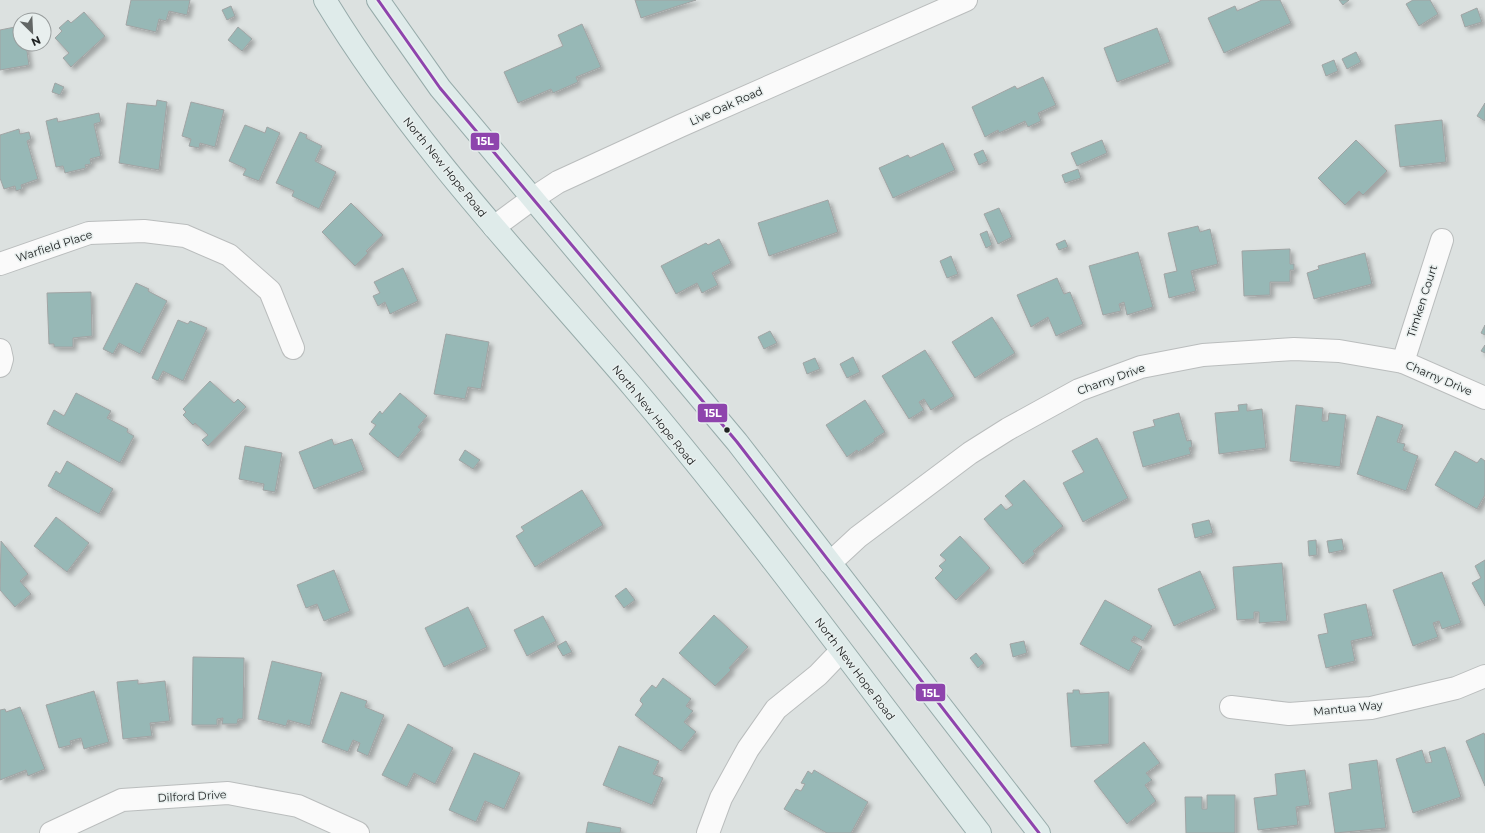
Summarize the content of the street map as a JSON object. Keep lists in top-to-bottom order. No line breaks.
{"streets":{"main road":["North New Hope Road"],"street":["Live Oak Road","Warfield Place","Timken Court","Charny Drive","Mantua Way","Dilford Drive"]},"crossings":[["Live Oak Road","North New Hope Road"],["Timken Court","Charny Drive"]],"lines":["transit line 15L"],"north":"bottom right"}
